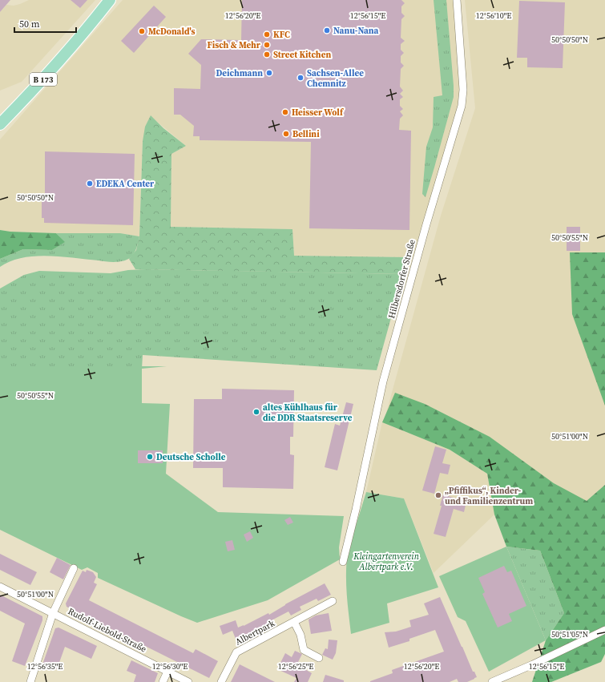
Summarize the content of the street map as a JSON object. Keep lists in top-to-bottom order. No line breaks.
{"streets":{"main road":["B 173"],"street":["Hilbersdorfer Straße","Rudolf-Liebold-Straße","Albertpark"]},"parks":["Kleingartenverein Albertpark e.V."],"places":["Nanu-Nana","McDonald's","KFC","Fisch & Mehr","Street Kitchen","Deichmann","Sachsen-Allee Chemnitz","Heisser Wolf","Bellini","EDEKA Center","altes Kühlhaus für die DDR Staatsreserve","Deutsche Scholle","„Pfiffikus“, Kinder- und Familienzentrum"],"scale_bar":"50 m","coordinates":["12°56'20\"E","12°56'15\"E","12°56'10\"E","50°50'50\"N","50°50'55\"N","50°51'00\"N","50°51'05\"N","12°56'35\"E","12°56'30\"E","12°56'25\"E"]}
